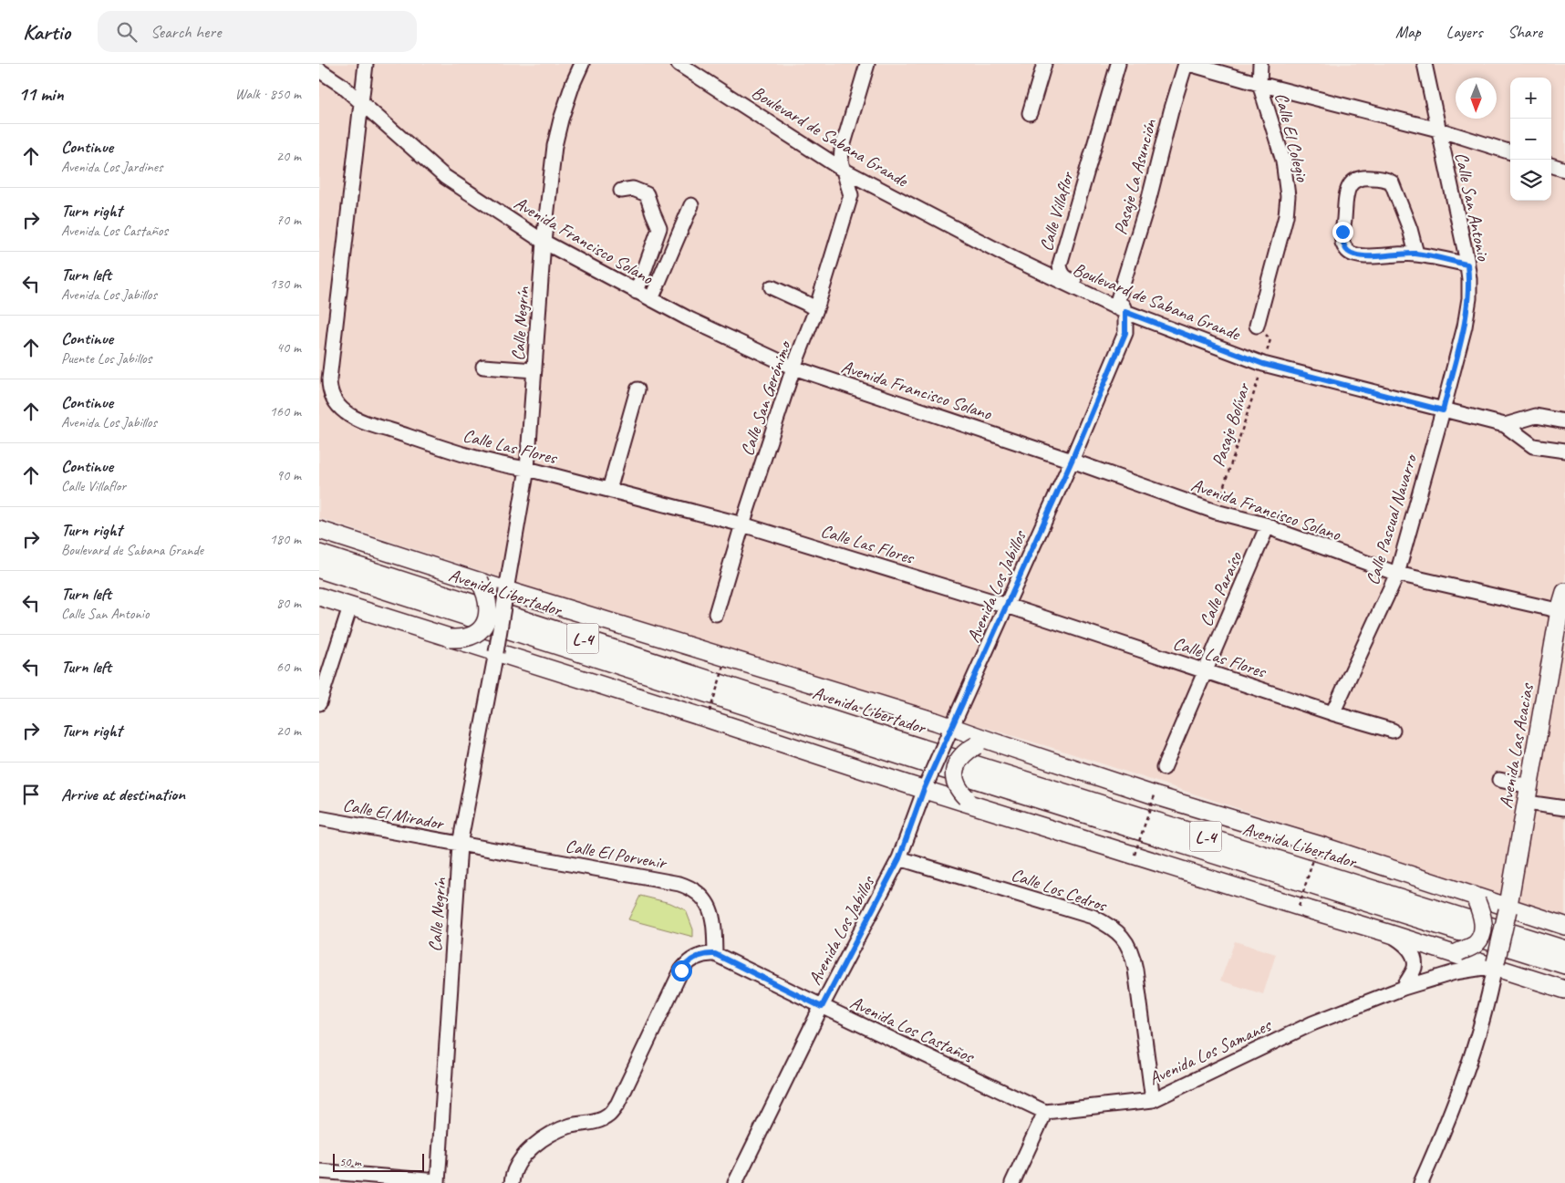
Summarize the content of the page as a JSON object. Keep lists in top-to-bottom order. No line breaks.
{"streets":{"main road":["Avenida Libertador","L-4","Avenida Las Acacias"],"street":["Boulevard de Sabana Grande","Calle El Colegio","Pasaje La Asunción","Calle San Antonio","Calle Villaflor","Avenida Francisco Solano","Calle Negrín","Calle San Gerónimo","Calle Las Flores","Calle Pascual Navarro","Avenida Los Jabillos","Calle Paraíso","Calle El Mirador","Calle El Porvenir","Calle Los Cedros","Avenida Los Castaños","Avenida Los Samanes"],"path":["Pasaje Bolívar"]},"crossings":[["Boulevard de Sabana Grande","Calle San Antonio"],["Boulevard de Sabana Grande","Calle San Gerónimo"],["Boulevard de Sabana Grande","Pasaje Bolívar"],["Boulevard de Sabana Grande","Calle Pascual Navarro"],["Calle El Colegio","Pasaje Bolívar"],["Pasaje La Asunción","Calle Villaflor"],["Calle San Antonio","Calle Pascual Navarro"],["Avenida Francisco Solano","Calle Negrín"],["Avenida Francisco Solano","Calle San Gerónimo"],["Avenida Francisco Solano","Pasaje Bolívar"],["Avenida Francisco Solano","Calle Las Flores"],["Avenida Francisco Solano","Calle Pascual Navarro"],["Avenida Francisco Solano","Avenida Los Jabillos"],["Avenida Francisco Solano","Calle Paraíso"],["Avenida Francisco Solano","Avenida Las Acacias"],["Calle Negrín","Calle Las Flores"],["Calle Negrín","Avenida Libertador"],["Calle Negrín","L-4"],["Calle Negrín","Calle El Mirador"],["Calle Negrín","Calle El Porvenir"],["Calle San Gerónimo","Calle Las Flores"],["Calle Las Flores","Calle Pascual Navarro"],["Calle Las Flores","Avenida Los Jabillos"],["Calle Las Flores","Calle Paraíso"],["Avenida Los Jabillos","Avenida Libertador"],["Avenida Los Jabillos","L-4"],["Avenida Los Jabillos","Calle Los Cedros"],["Avenida Los Jabillos","Avenida Los Castaños"],["Avenida Libertador","L-4"],["Avenida Libertador","Avenida Las Acacias"],["L-4","Avenida Las Acacias"],["L-4","Avenida Los Samanes"],["Avenida Las Acacias","Avenida Los Samanes"],["Calle El Mirador","Calle El Porvenir"],["Calle El Porvenir","Avenida Los Castaños"],["Calle Los Cedros","Avenida Los Samanes"],["Avenida Los Castaños","Avenida Los Samanes"]],"scale_bar":"50 m","north":"bottom","page":{"header":"Kartio","search":"Search here","nav":["Map","Layers","Share"],"heading":["11 min","Walk · 850 m"],"map_buttons":["+","−"],"list":[["Continue","Avenida Los Jardines","20 m"],["Turn right","Avenida Los Castaños","70 m"],["Turn left","Avenida Los Jabillos","130 m"],["Continue","Puente Los Jabillos","40 m"],["Continue","Avenida Los Jabillos","160 m"],["Continue","Calle Villaflor","90 m"],["Turn right","Boulevard de Sabana Grande","180 m"],["Turn left","Calle San Antonio","80 m"],["Turn left","60 m"],["Turn right","20 m"],"Arrive at destination"],"scale":"50 m"}}
